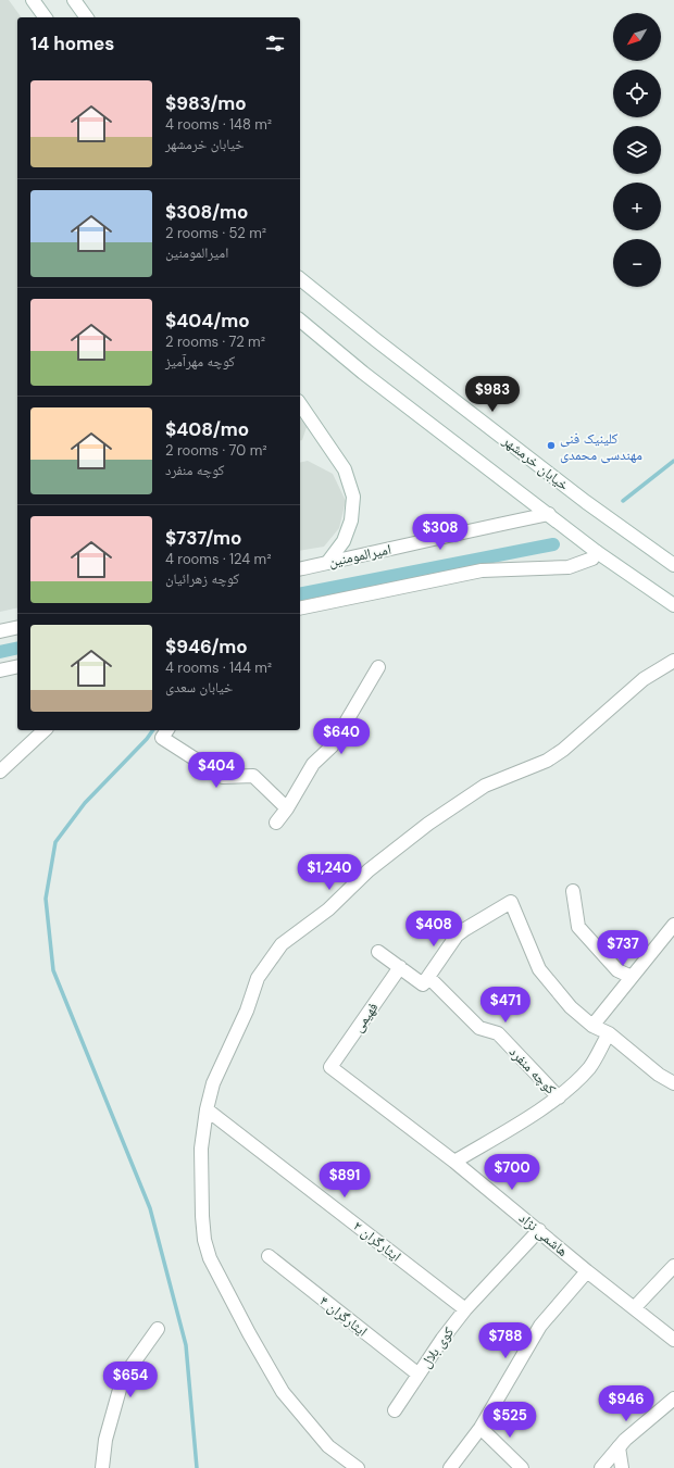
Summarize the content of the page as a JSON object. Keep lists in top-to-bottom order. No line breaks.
{"streets":{"street":["خیابان خرمشهر","امیرالمومنین","فهیمی","کوچه منفرد","هاشمی نژاد","ایثارگران ۲","ایثارگران ۴","کوی بلال"]},"crossings":[["فهیمی","کوچه منفرد"],["فهیمی","هاشمی نژاد"],["هاشمی نژاد","کوی بلال"],["ایثارگران ۲","کوی بلال"],["ایثارگران ۴","کوی بلال"]],"places":["کلینیک فنی مهندسی محمدی"],"north":"bottom left","page":{"map_buttons":["+","−"],"heading":"14 homes","list":[{"name":"$983/mo","note":"4 rooms · 148 m² · خیابان خرمشهر"},{"name":"$308/mo","note":"2 rooms · 52 m² · امیرالمومنین"},{"name":"$404/mo","note":"2 rooms · 72 m² · کوچه مهرآمیز"},{"name":"$408/mo","note":"2 rooms · 70 m² · کوچه منفرد"},{"name":"$737/mo","note":"4 rooms · 124 m² · کوچه زهرائیان"},{"name":"$946/mo","note":"4 rooms · 144 m² · خیابان سعدی"}],"price":["$983","$308","$640","$404","$1,240","$408","$737","$471","$700","$891","$788","$654","$946","$525"]}}
